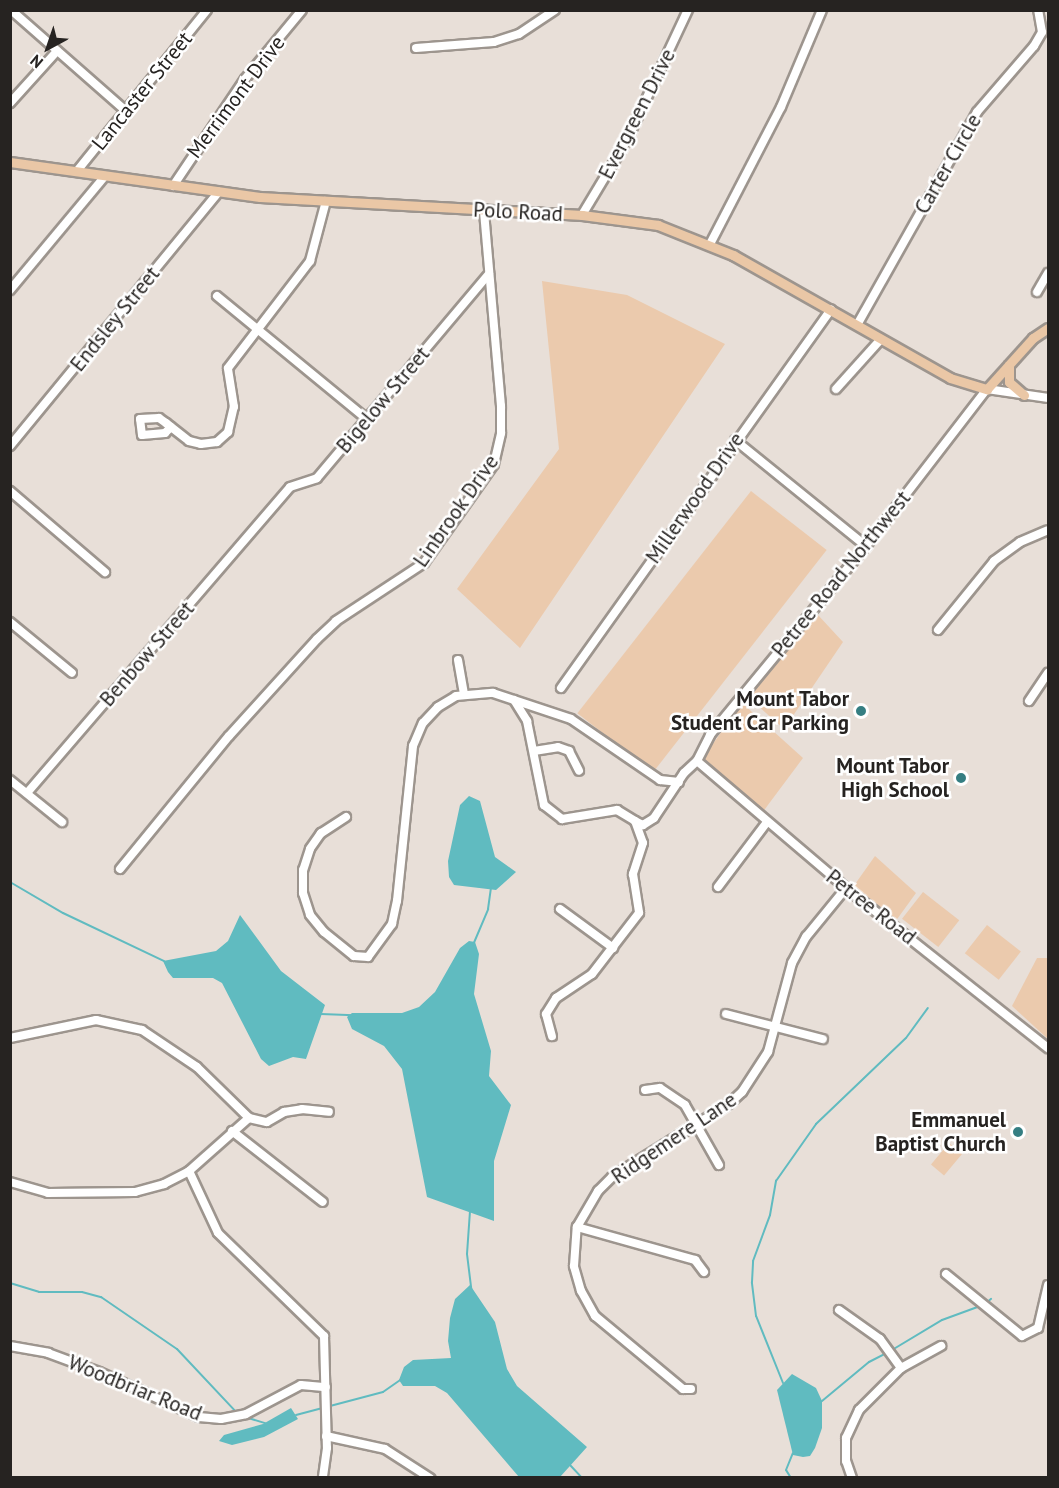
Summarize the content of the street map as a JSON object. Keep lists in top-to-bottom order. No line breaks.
{"streets":{"main road":["Polo Road"],"street":["Lancaster Street","Merrimont Drive","Evergreen Drive","Carter Circle","Endsley Street","Bigelow Street","Millerwood Drive","Linbrook Drive","Petree Road Northwest","Benbow Street","Petree Road","Ridgemere Lane","Woodbriar Road"]},"crossings":[["Lancaster Street","Polo Road"],["Merrimont Drive","Polo Road"],["Evergreen Drive","Polo Road"],["Carter Circle","Polo Road"],["Polo Road","Endsley Street"],["Polo Road","Millerwood Drive"],["Polo Road","Linbrook Drive"],["Polo Road","Petree Road Northwest"],["Bigelow Street","Linbrook Drive"],["Bigelow Street","Benbow Street"],["Petree Road Northwest","Petree Road"],["Petree Road","Ridgemere Lane"]],"places":["Mount Tabor Student Car Parking","Mount Tabor High School","Emmanuel Baptist Church"],"north":"bottom left"}
